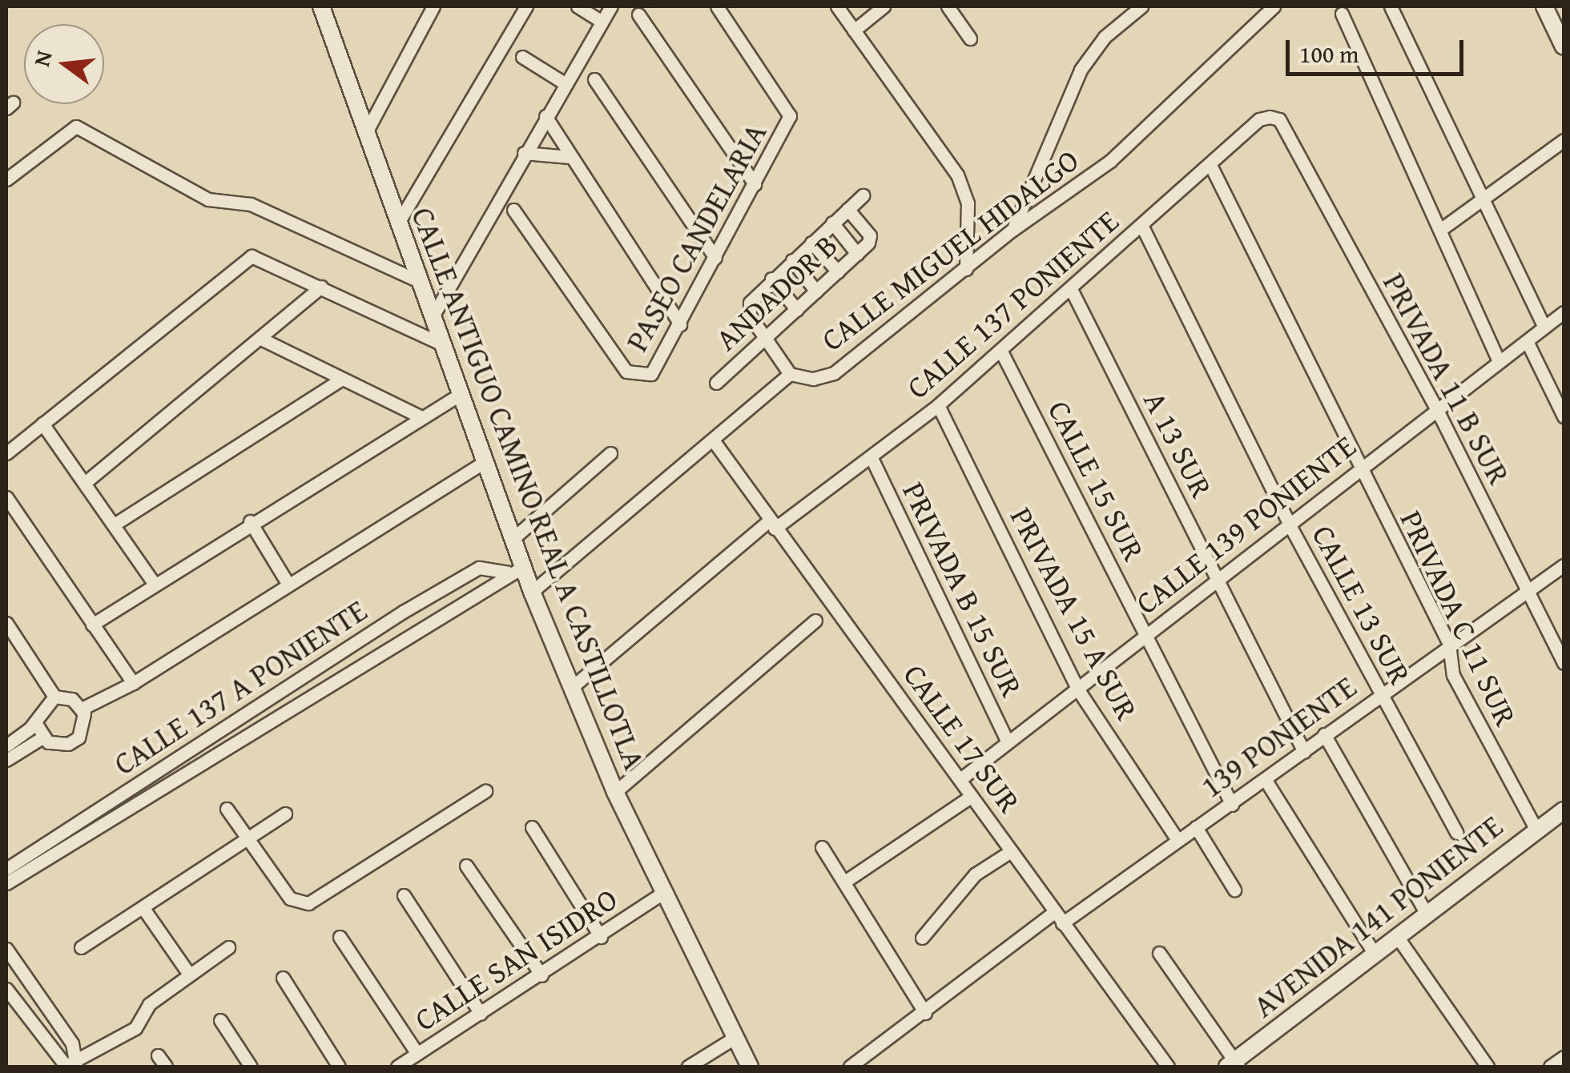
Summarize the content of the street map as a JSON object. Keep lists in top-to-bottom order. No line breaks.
{"streets":{"street":["PASEO CANDELARIA","CALLE MIGUEL HIDALGO","ANDADOR B","CALLE 137 PONIENTE","PRIVADA 11 B SUR","A 13 SUR","CALLE 15 SUR","CALLE ANTIGUO CAMINO REAL A CASTILLOTLA","CALLE 139 PONIENTE","PRIVADA B 15 SUR","CALLE 13 SUR","PRIVADA 15 A SUR","PRIVADA C 11 SUR","CALLE 137 A PONIENTE","139 PONIENTE","CALLE 17 SUR","AVENIDA 141 PONIENTE","CALLE SAN ISIDRO"]},"crossings":[["CALLE 137 PONIENTE","PRIVADA 11 B SUR"],["CALLE 137 PONIENTE","A 13 SUR"],["CALLE 137 PONIENTE","CALLE 15 SUR"],["CALLE 137 PONIENTE","CALLE ANTIGUO CAMINO REAL A CASTILLOTLA"],["CALLE 137 PONIENTE","PRIVADA B 15 SUR"],["CALLE 137 PONIENTE","CALLE 13 SUR"],["CALLE 137 PONIENTE","PRIVADA 15 A SUR"],["CALLE 137 PONIENTE","PRIVADA C 11 SUR"],["CALLE 137 PONIENTE","CALLE 17 SUR"],["PRIVADA 11 B SUR","CALLE 139 PONIENTE"],["PRIVADA 11 B SUR","139 PONIENTE"],["A 13 SUR","CALLE 139 PONIENTE"],["A 13 SUR","139 PONIENTE"],["CALLE 15 SUR","CALLE 139 PONIENTE"],["CALLE 15 SUR","139 PONIENTE"],["CALLE ANTIGUO CAMINO REAL A CASTILLOTLA","CALLE 137 A PONIENTE"],["CALLE ANTIGUO CAMINO REAL A CASTILLOTLA","CALLE SAN ISIDRO"],["CALLE 139 PONIENTE","PRIVADA B 15 SUR"],["CALLE 139 PONIENTE","CALLE 13 SUR"],["CALLE 139 PONIENTE","PRIVADA 15 A SUR"],["CALLE 139 PONIENTE","PRIVADA C 11 SUR"],["CALLE 139 PONIENTE","CALLE 17 SUR"],["CALLE 13 SUR","139 PONIENTE"],["PRIVADA 15 A SUR","139 PONIENTE"],["PRIVADA C 11 SUR","139 PONIENTE"],["PRIVADA C 11 SUR","AVENIDA 141 PONIENTE"],["139 PONIENTE","CALLE 17 SUR"]],"scale_bar":"100 m","north":"left"}
